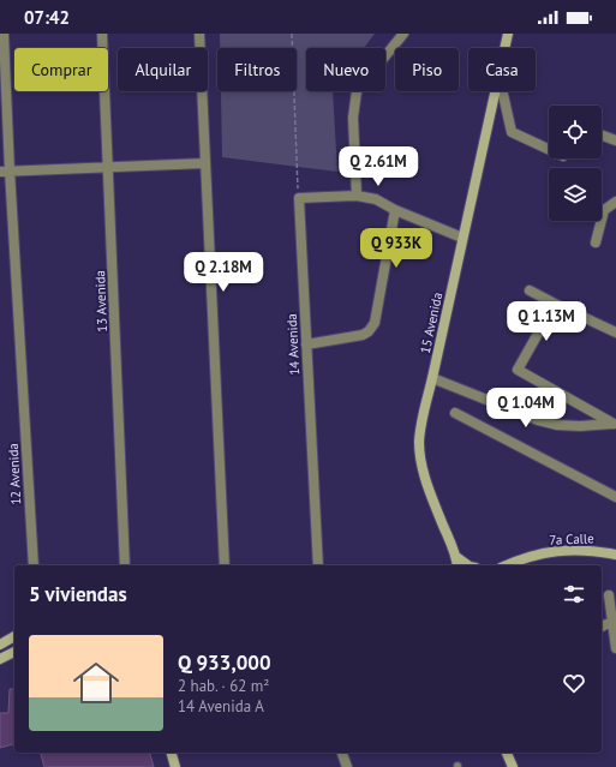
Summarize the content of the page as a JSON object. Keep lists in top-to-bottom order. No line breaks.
{"streets":{"main road":["15 Avenida","7a Calle"],"street":["13 Avenida","14 Avenida","12 Avenida"]},"page":{"status":"07:42","chip":["Comprar","Alquilar","Filtros","Nuevo","Piso","Casa"],"price":["Q 2.61M","Q 933K","Q 2.18M","Q 1.13M","Q 1.04M"],"heading":"5 viviendas","list":[{"name":"Q 933,000","note":"2 hab. · 62 m² · 14 Avenida A"}]}}
